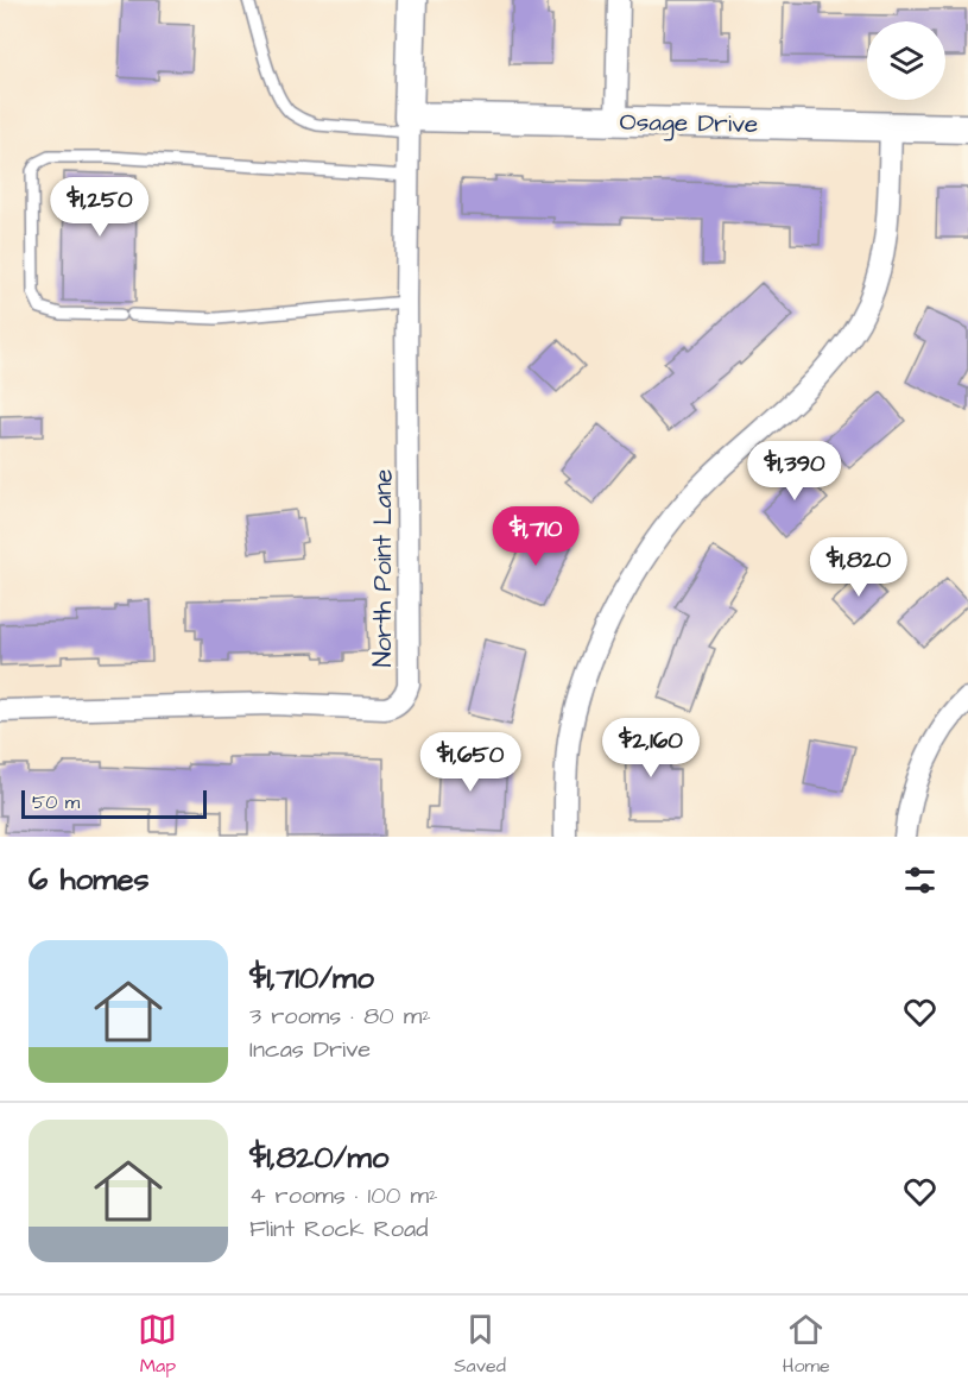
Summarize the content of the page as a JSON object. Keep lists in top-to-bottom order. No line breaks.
{"streets":{"street":["Osage Drive","North Point Lane"]},"crossings":[["Osage Drive","North Point Lane"]],"scale_bar":"50 m","page":{"price":["$1,250","$1,390","$1,710","$1,820","$2,160","$1,650"],"scale":"50 m","heading":"6 homes","list":[{"name":"$1,710/mo","note":"3 rooms · 80 m² · Incas Drive"},{"name":"$1,820/mo","note":"4 rooms · 100 m² · Flint Rock Road"}],"tabs":["Map","Saved","Home"]}}
